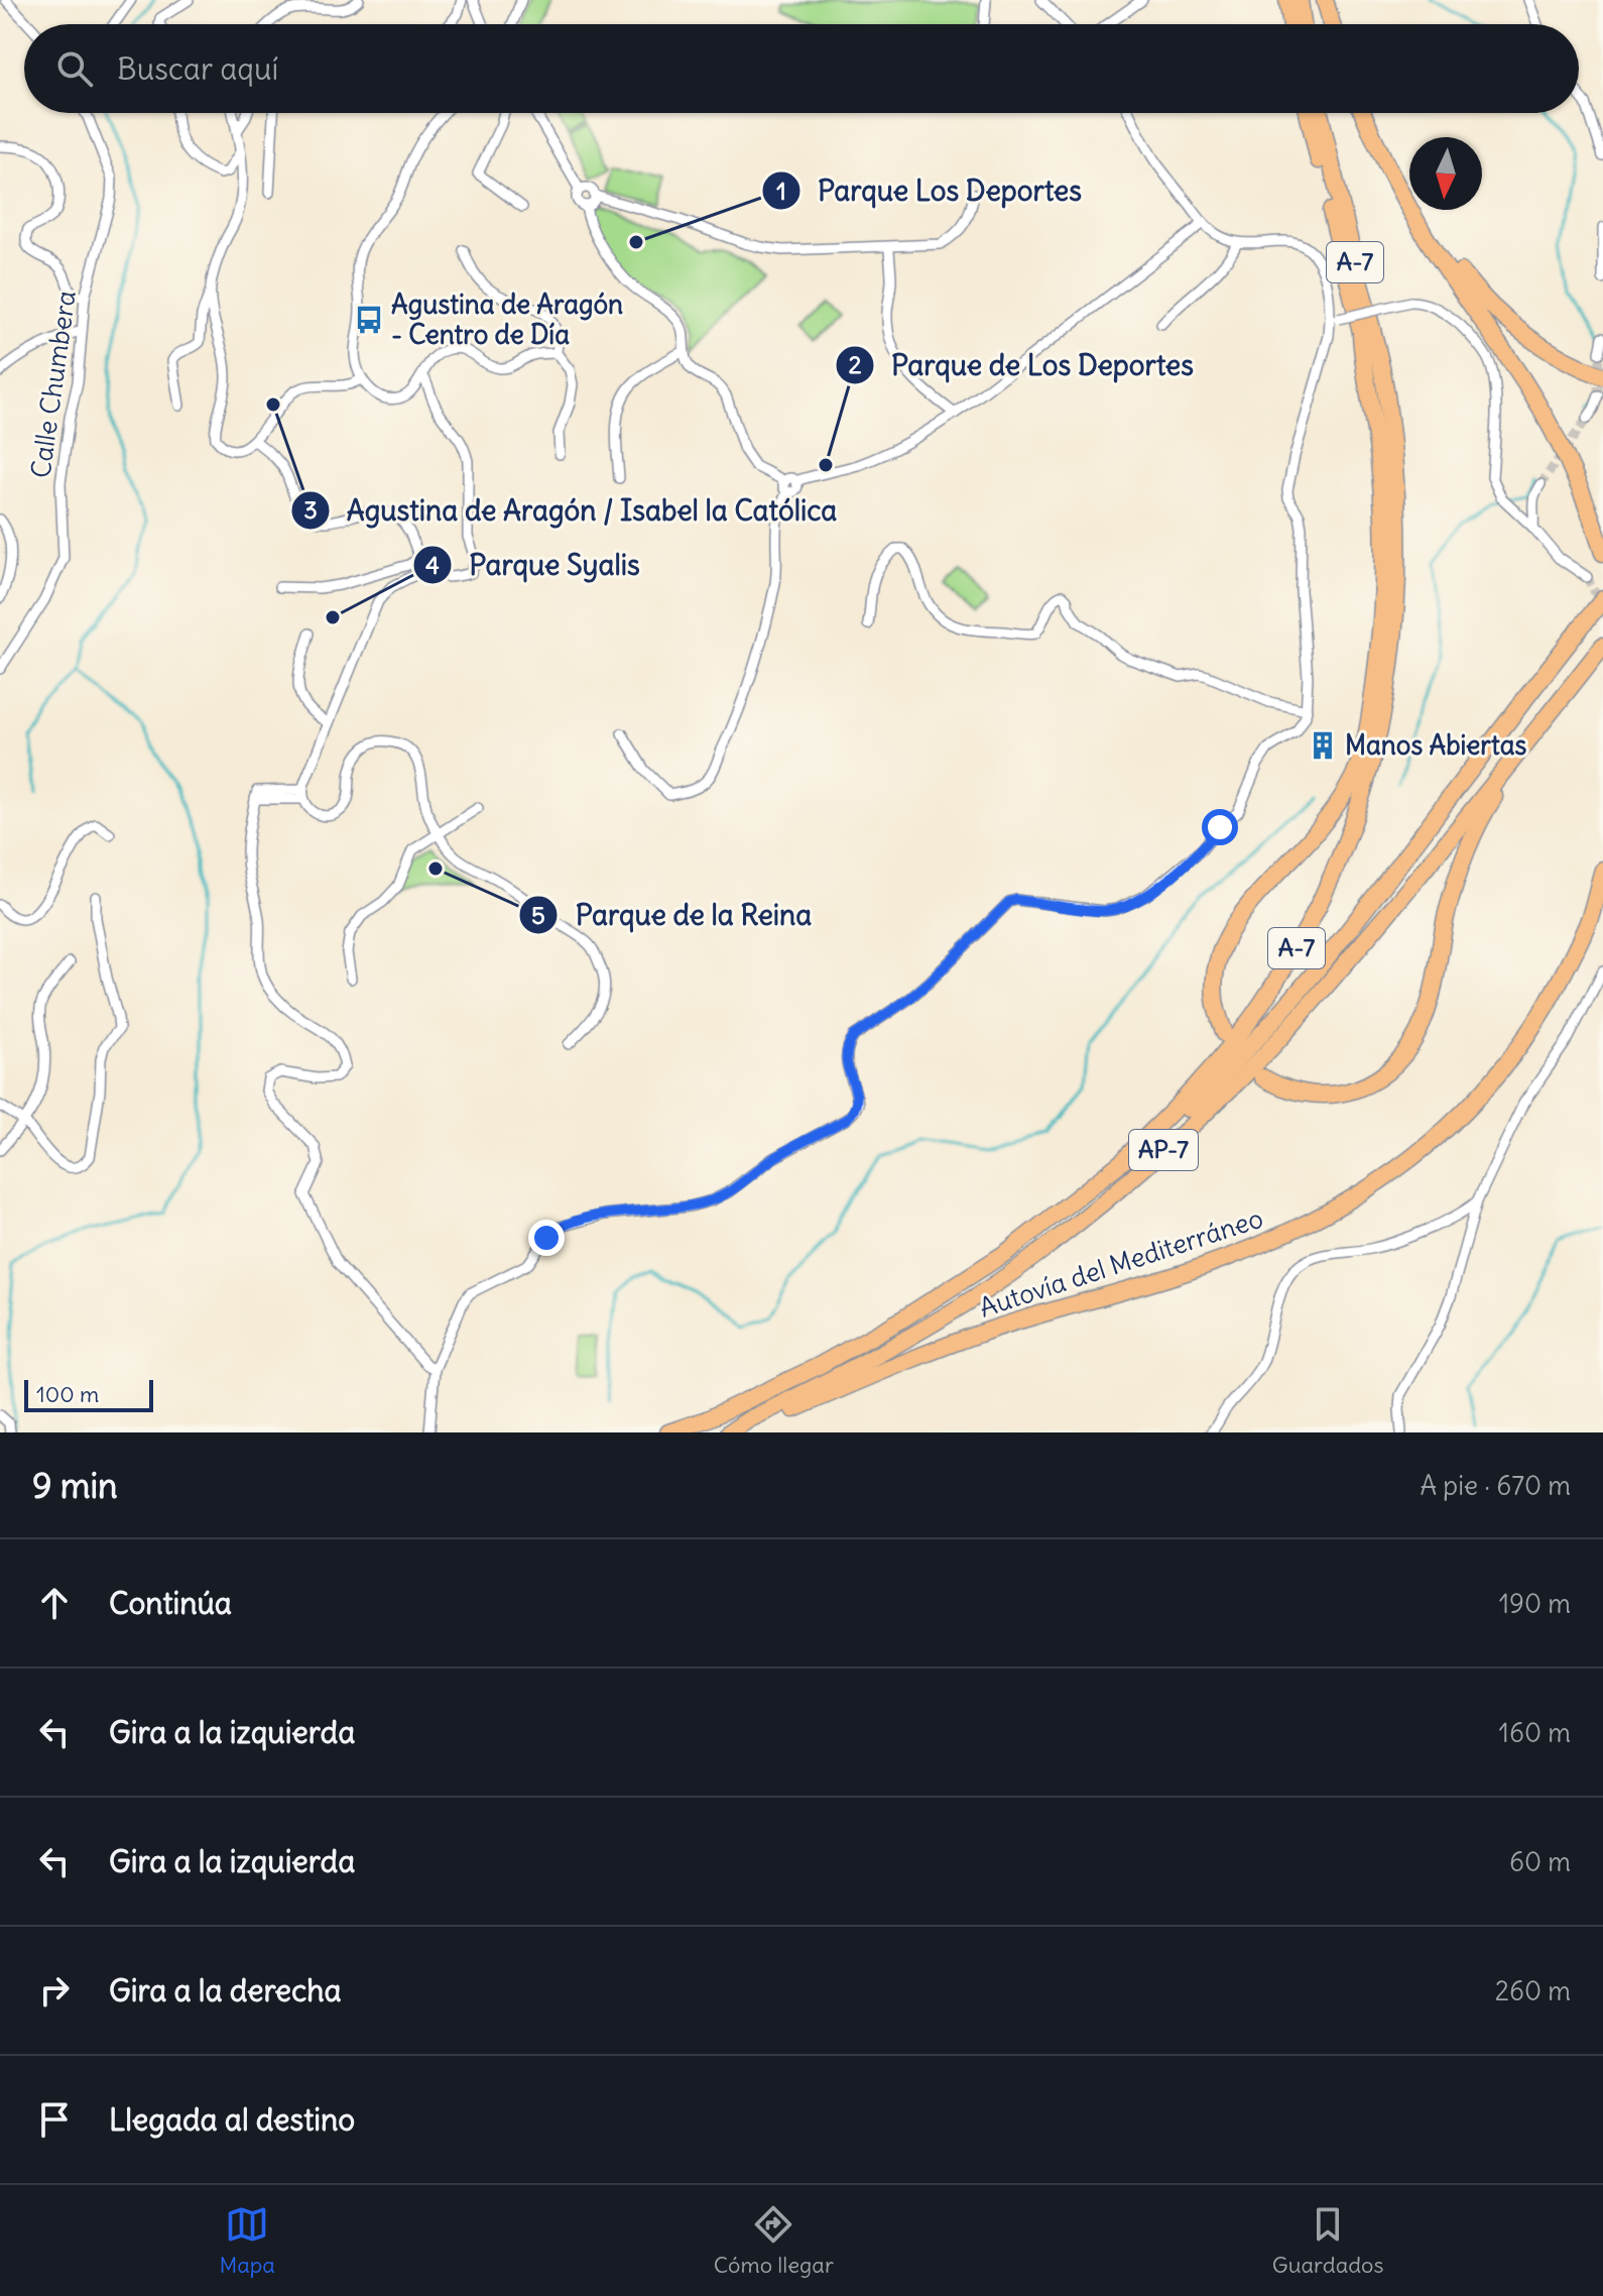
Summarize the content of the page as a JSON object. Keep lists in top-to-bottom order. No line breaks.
{"streets":{"highway":["A-7","AP-7","Autovía del Mediterráneo"],"street":["Calle Chumbera"]},"crossings":[["AP-7","Autovía del Mediterráneo"]],"places":{"other":["Parque Los Deportes","Agustina de Aragón / Isabel la Católica","Parque de Los Deportes","Parque Syalis","Parque de la Reina"],"bus stop":["Agustina de Aragón - Centro de Día"],"building":["Manos Abiertas"]},"scale_bar":"100 m","north":"bottom","page":{"search":"Buscar aquí","scale":"100 m","heading":["9 min","A pie · 670 m"],"list":[["Continúa","190 m"],["Gira a la izquierda","160 m"],["Gira a la izquierda","60 m"],["Gira a la derecha","260 m"],"Llegada al destino"],"nav":["Mapa","Cómo llegar","Guardados"]}}
